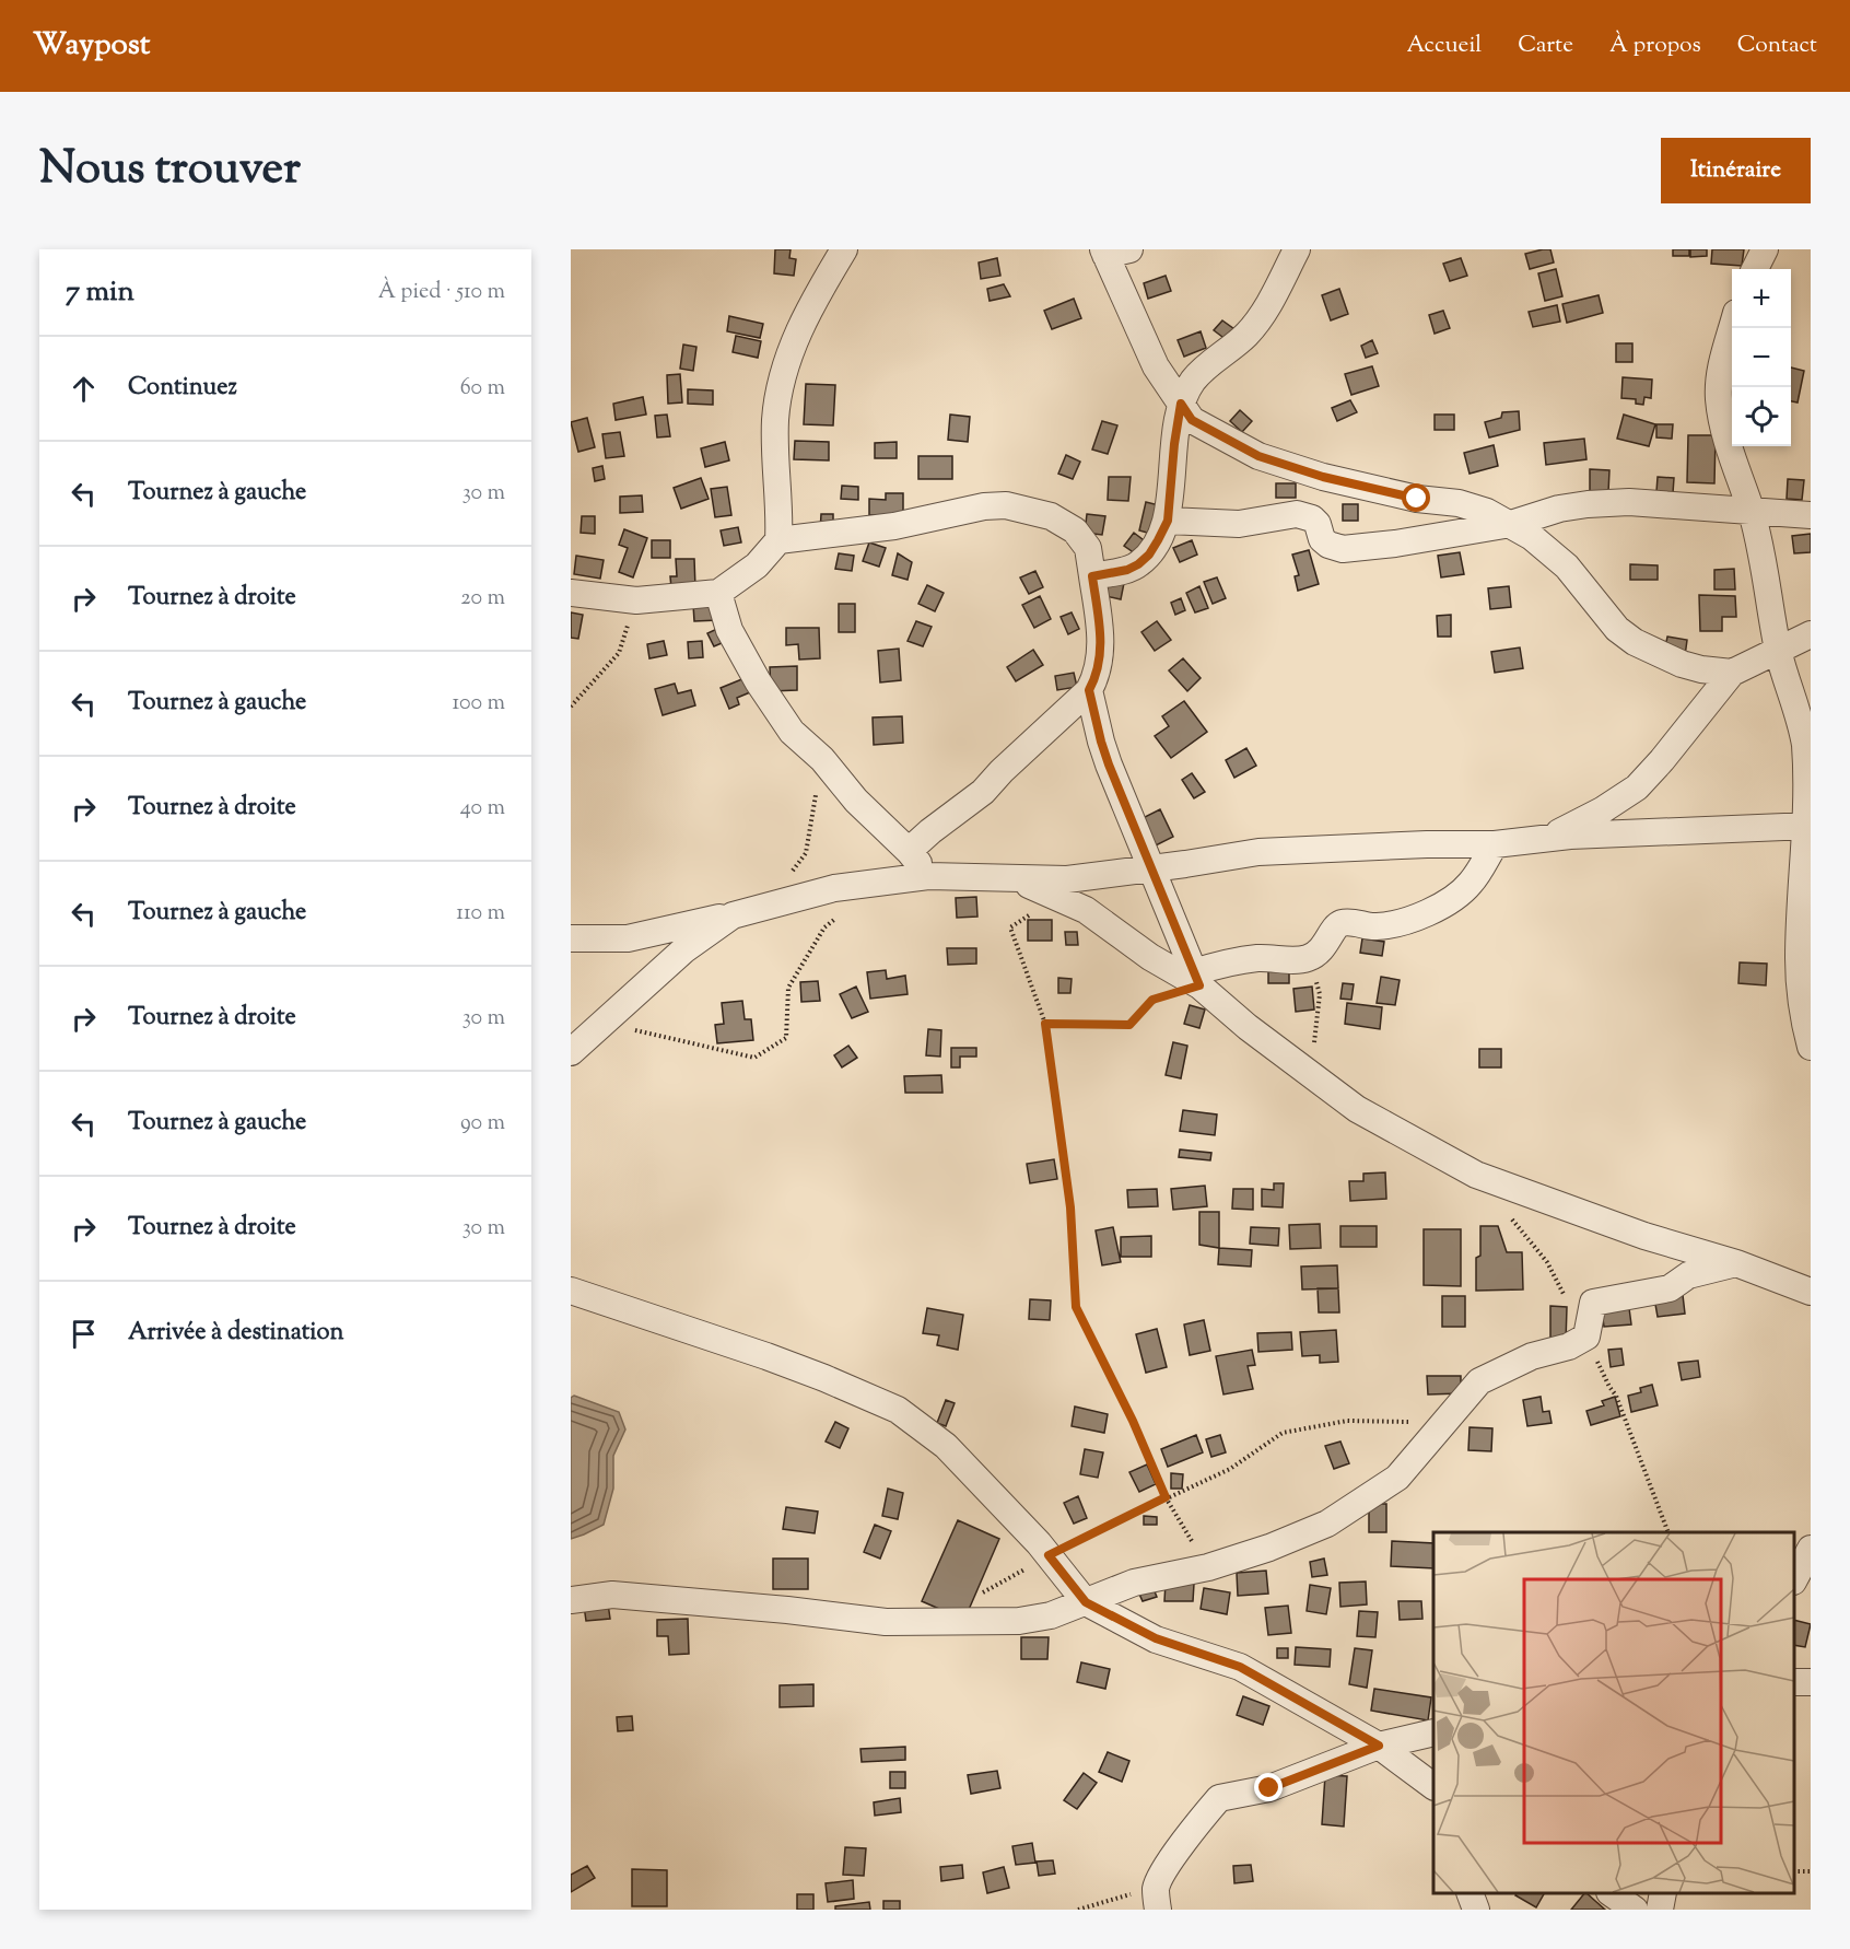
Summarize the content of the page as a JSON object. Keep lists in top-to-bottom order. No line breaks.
{"page":{"header":"Waypost","nav":["Accueil","Carte","À propos","Contact"],"title":"Nous trouver","buttons":"Itinéraire","heading":["7 min","À pied · 510 m"],"map_buttons":["+","−"],"list":[["Continuez","60 m"],["Tournez à gauche","30 m"],["Tournez à droite","20 m"],["Tournez à gauche","100 m"],["Tournez à droite","40 m"],["Tournez à gauche","110 m"],["Tournez à droite","30 m"],["Tournez à gauche","90 m"],["Tournez à droite","30 m"],"Arrivée à destination"]}}
